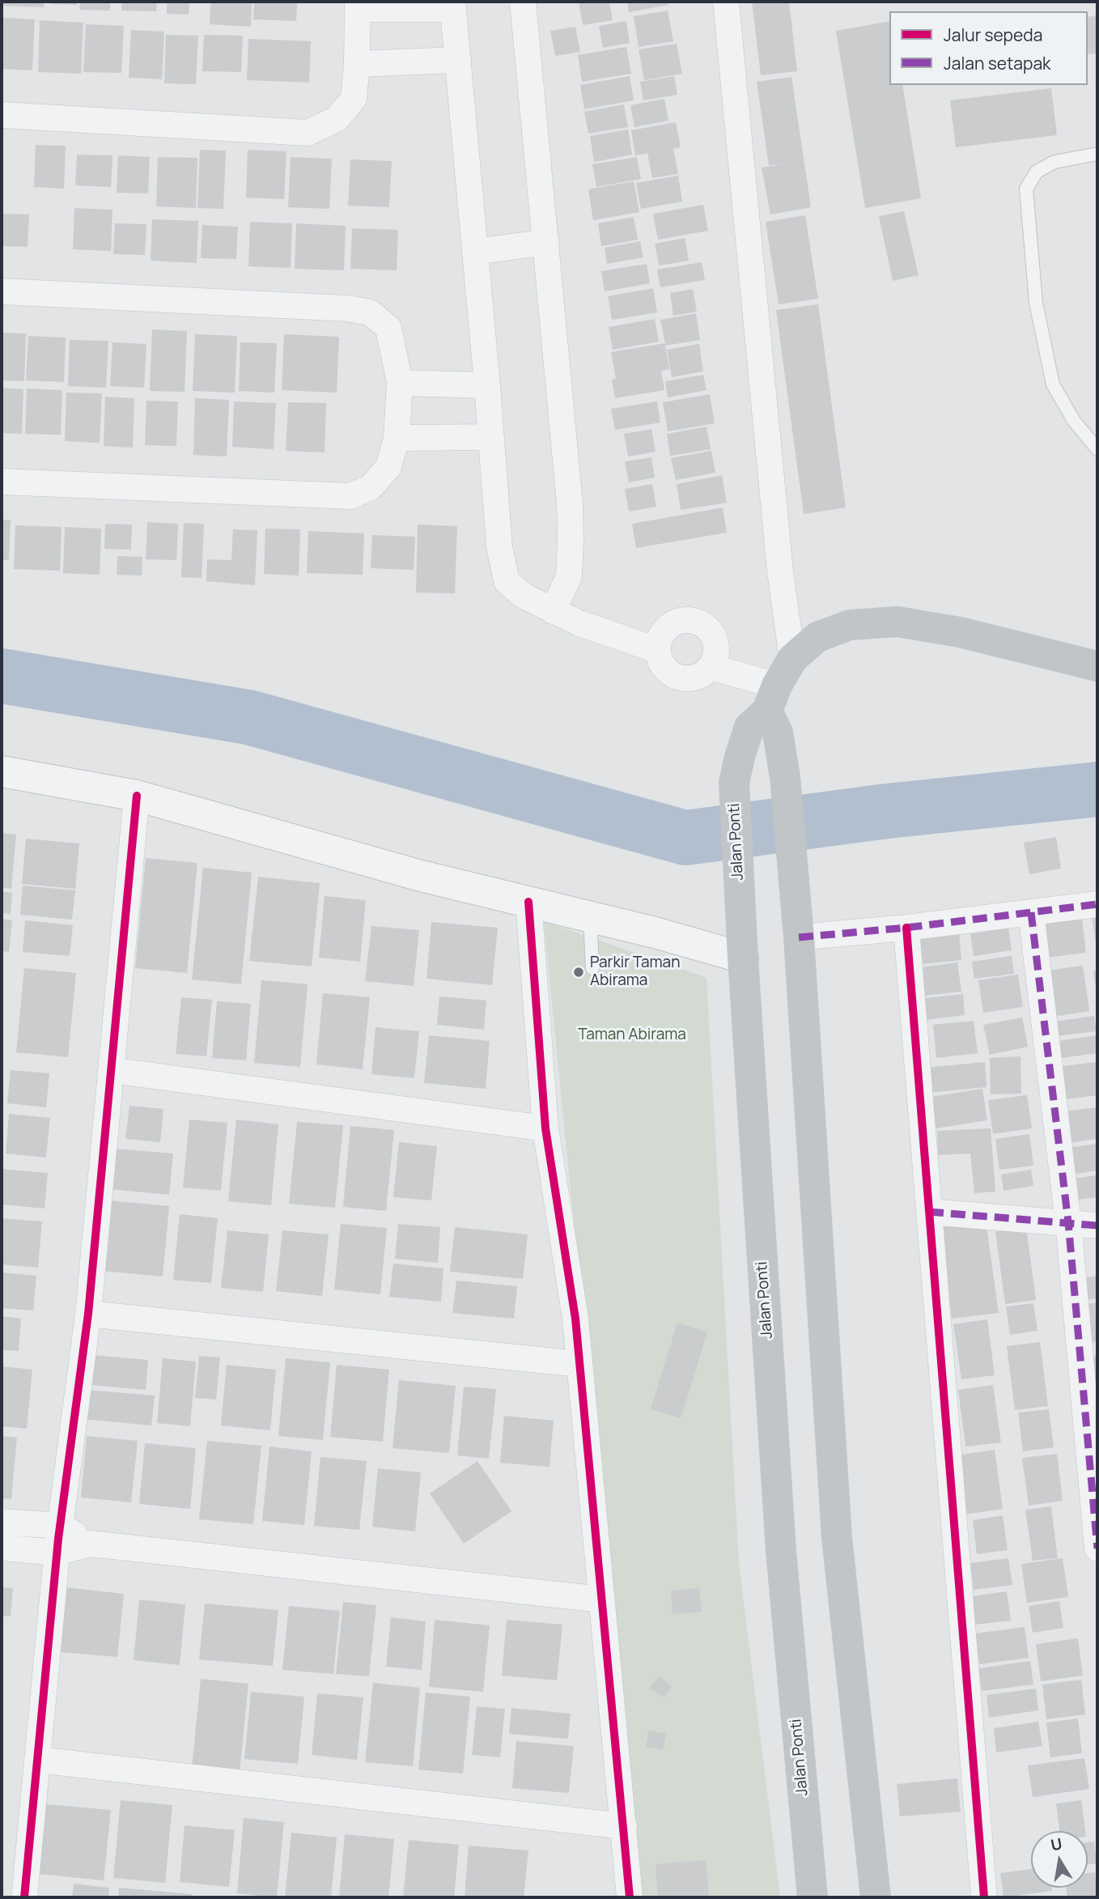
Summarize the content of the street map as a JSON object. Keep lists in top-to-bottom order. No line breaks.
{"streets":{"main road":["Jalan Ponti"]},"parks":["Taman Abirama"],"places":["Parkir Taman Abirama"],"legend":["Jalur sepeda","Jalan setapak"],"north":"top"}
